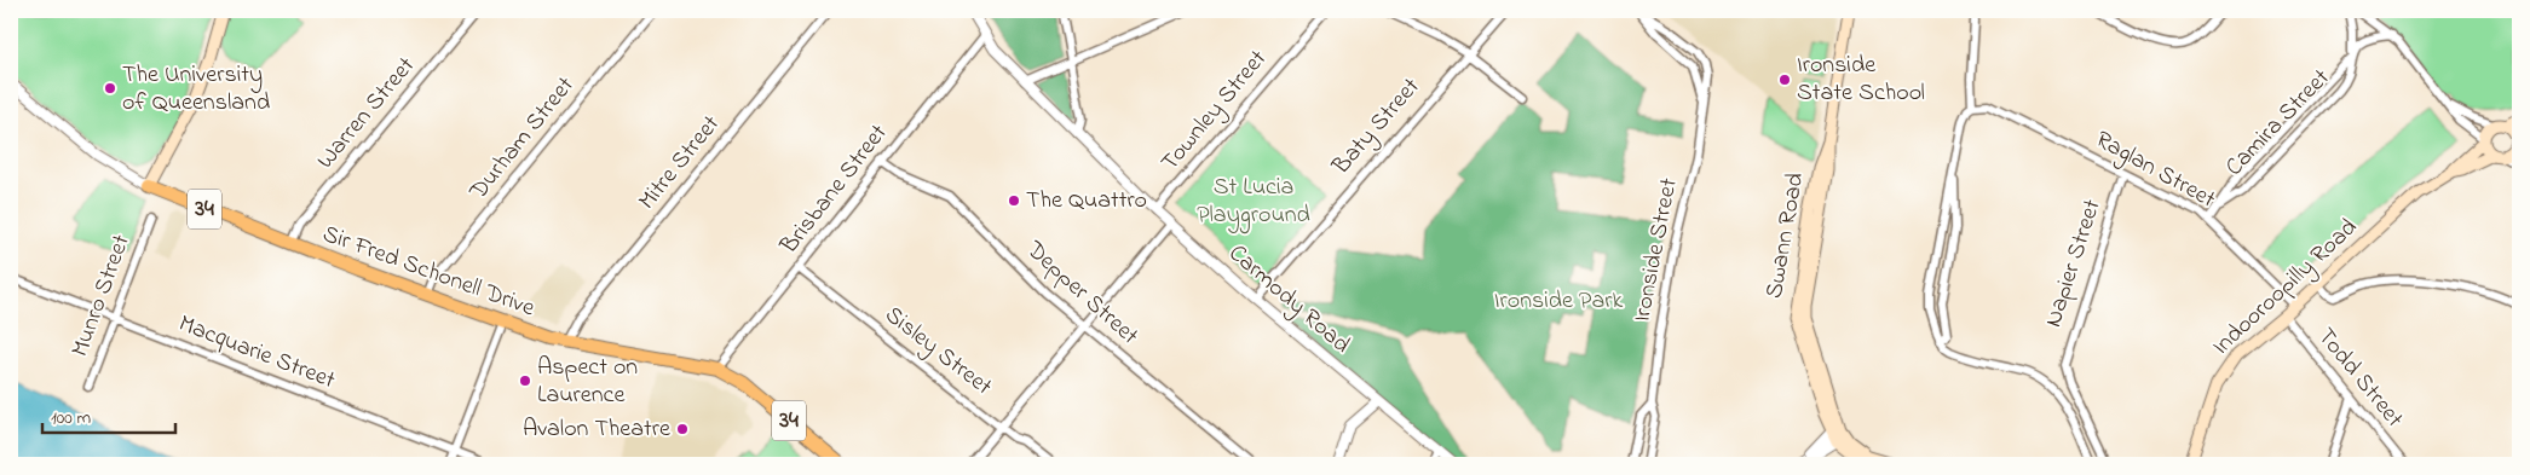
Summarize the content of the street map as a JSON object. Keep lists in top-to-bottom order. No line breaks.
{"streets":{"main road":["34","Swann Road","Sir Fred Schonell Drive","Indooroopilly Road"],"street":["Townley Street","Warren Street","Camira Street","Baty Street","Durham Street","Mitre Street","Raglan Street","Brisbane Street","Ironside Street","Napier Street","Depper Street","Munro Street","Carmody Road","Sisley Street","Macquarie Street","Todd Street"]},"crossings":[["Townley Street","Carmody Road"],["Warren Street","Sir Fred Schonell Drive"],["Camira Street","Raglan Street"],["Baty Street","Carmody Road"],["Durham Street","Sir Fred Schonell Drive"],["Mitre Street","Sir Fred Schonell Drive"],["Raglan Street","Napier Street"],["Raglan Street","Indooroopilly Road"],["Brisbane Street","Sir Fred Schonell Drive"],["Brisbane Street","Depper Street"],["Brisbane Street","Carmody Road"],["Brisbane Street","Sisley Street"],["Indooroopilly Road","Todd Street"],["Munro Street","Macquarie Street"]],"parks":["St Lucia Playground","Ironside Park"],"places":["Ironside State School","The University of Queensland","The Quattro","Aspect on Laurence","Avalon Theatre"],"scale_bar":"100 m"}
